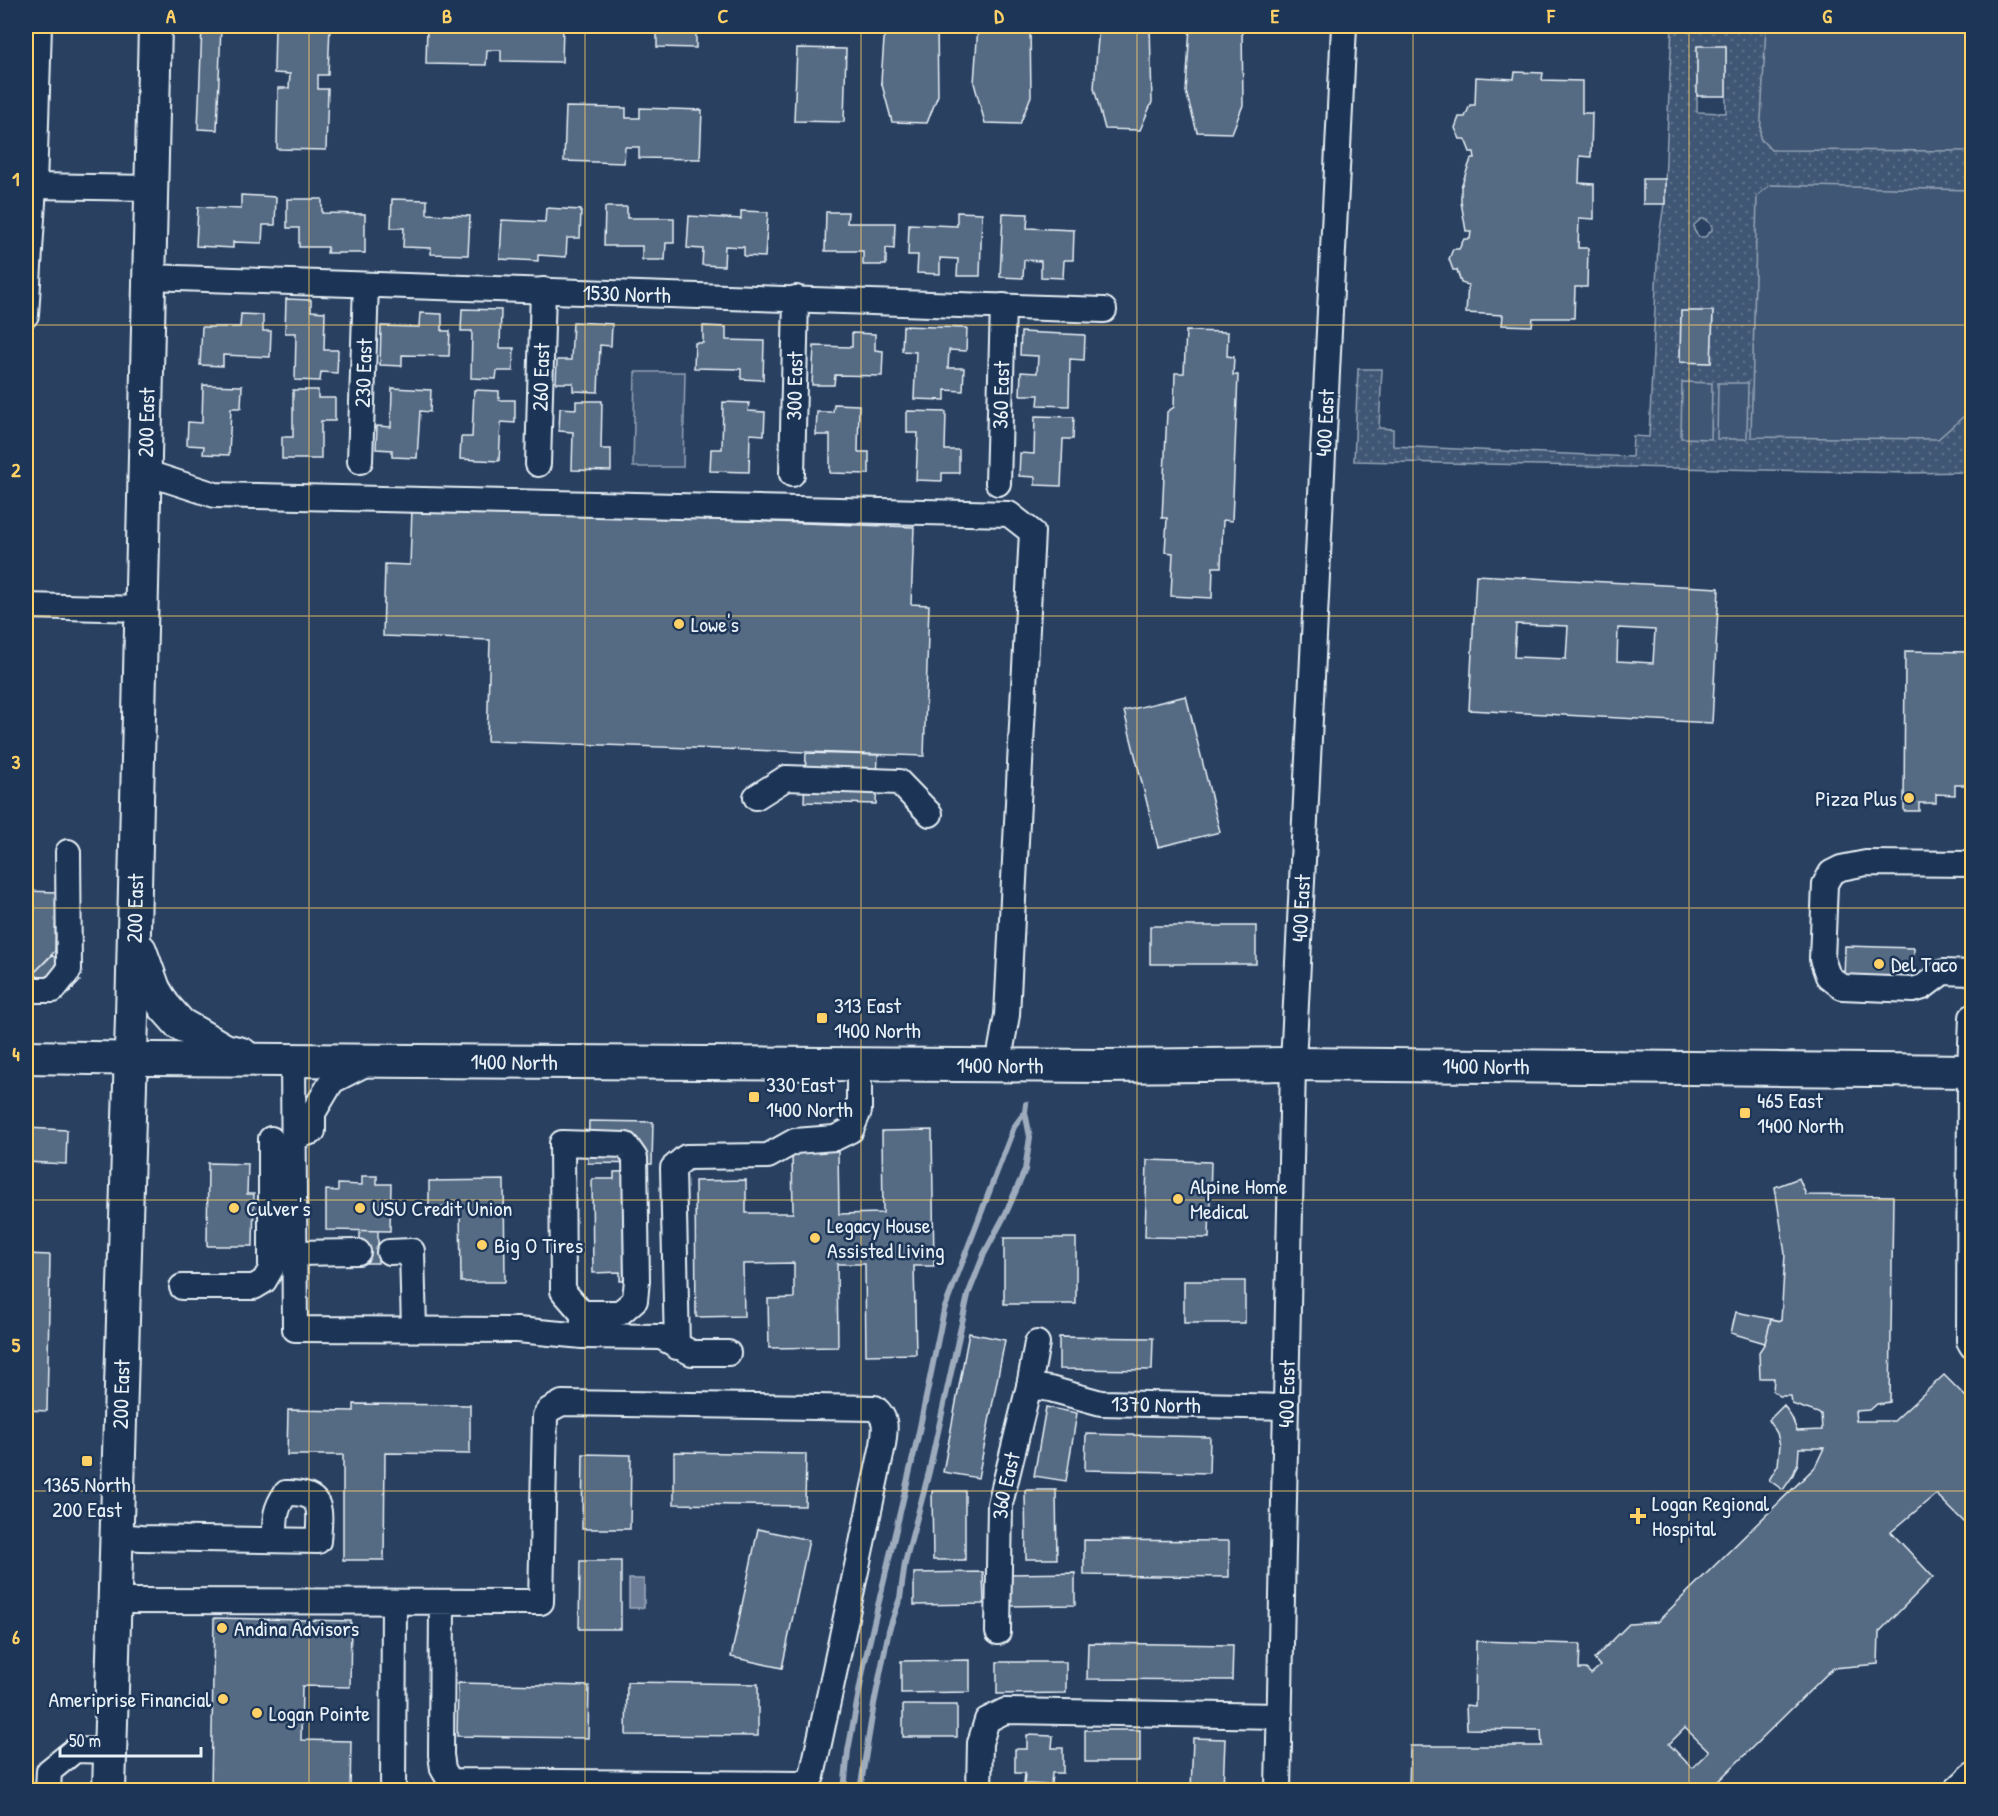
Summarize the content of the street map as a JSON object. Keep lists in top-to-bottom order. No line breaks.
{"streets":{"main road":["200 East","1400 North"],"street":["1530 North","230 East","260 East","300 East","360 East","400 East","1370 North"]},"crossings":[["1530 North","230 East"],["1530 North","260 East"],["1530 North","300 East"],["1530 North","360 East"],["1530 North","200 East"],["360 East","1370 North"],["200 East","1400 North"],["400 East","1400 North"],["400 East","1370 North"]],"places":{"other":["Lowe's","Pizza Plus","Del Taco","Alpine Home Medical","Culver's","USU Credit Union","Legacy House Assisted Living","Big O Tires","Andina Advisors","Ameriprise Financial","Logan Pointe"],"transit":["313 East 1400 North","330 East 1400 North","465 East 1400 North","1365 North 200 East"],"health":["Logan Regional Hospital"]},"scale_bar":"50 m","grid":{"columns":["A","B","C","D","E","F","G"],"rows":["1","2","3","4","5","6"]}}
